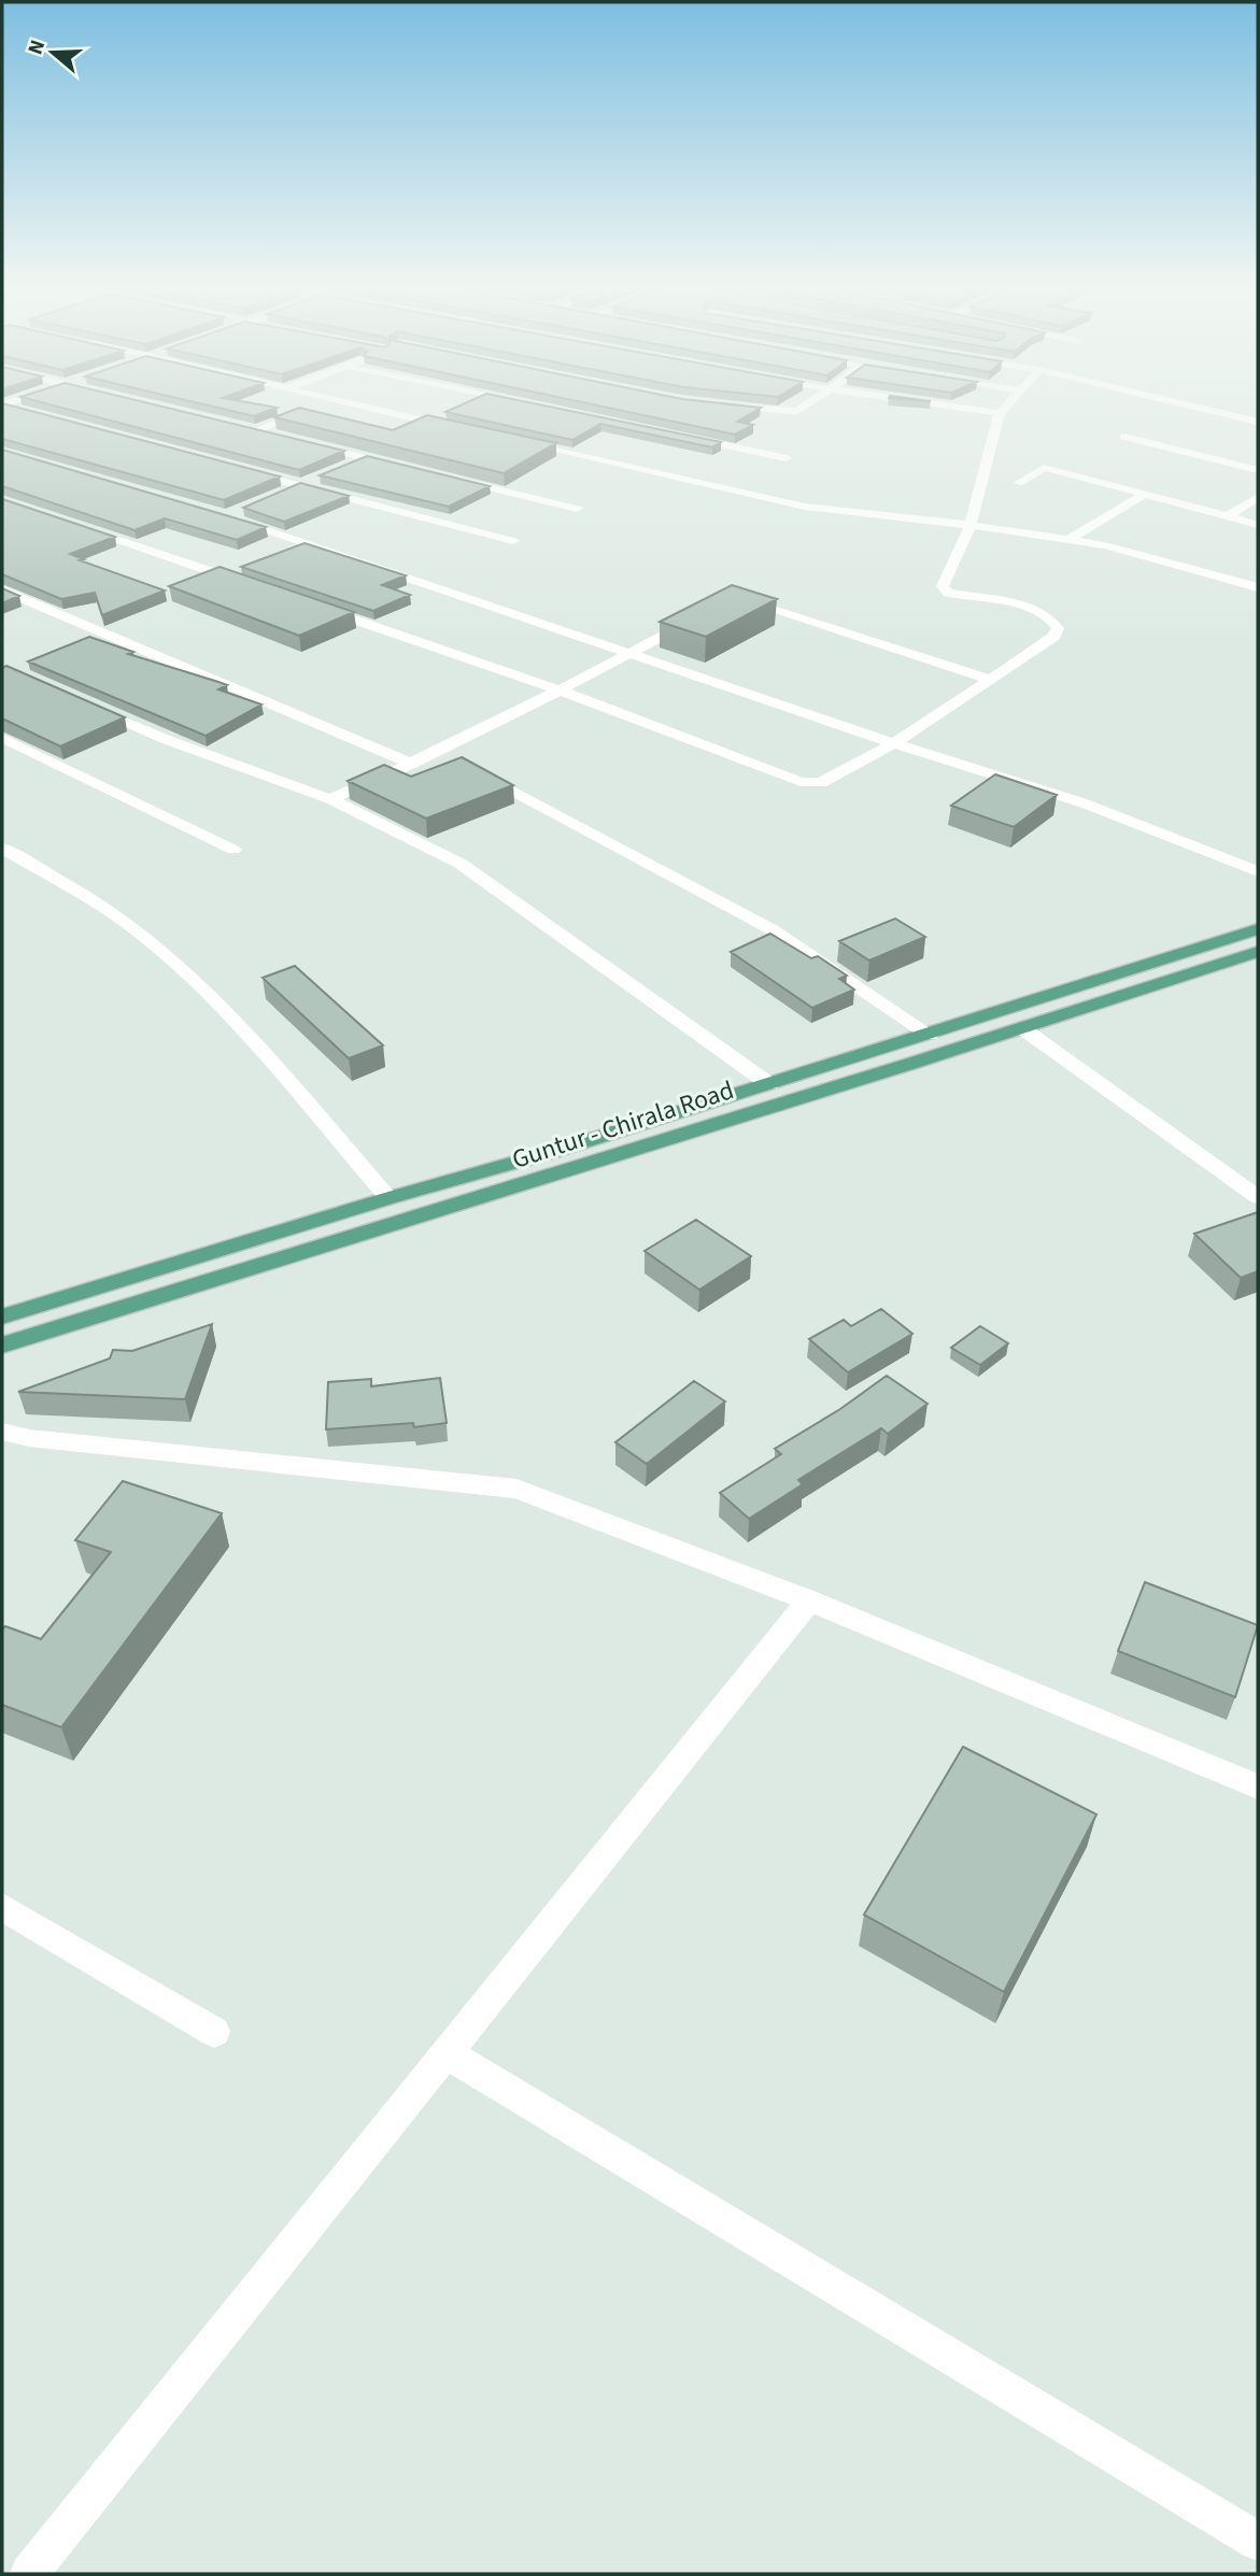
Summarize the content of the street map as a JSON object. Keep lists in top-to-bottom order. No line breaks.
{"streets":{"main road":["Guntur - Chirala Road"]},"north":"left"}
